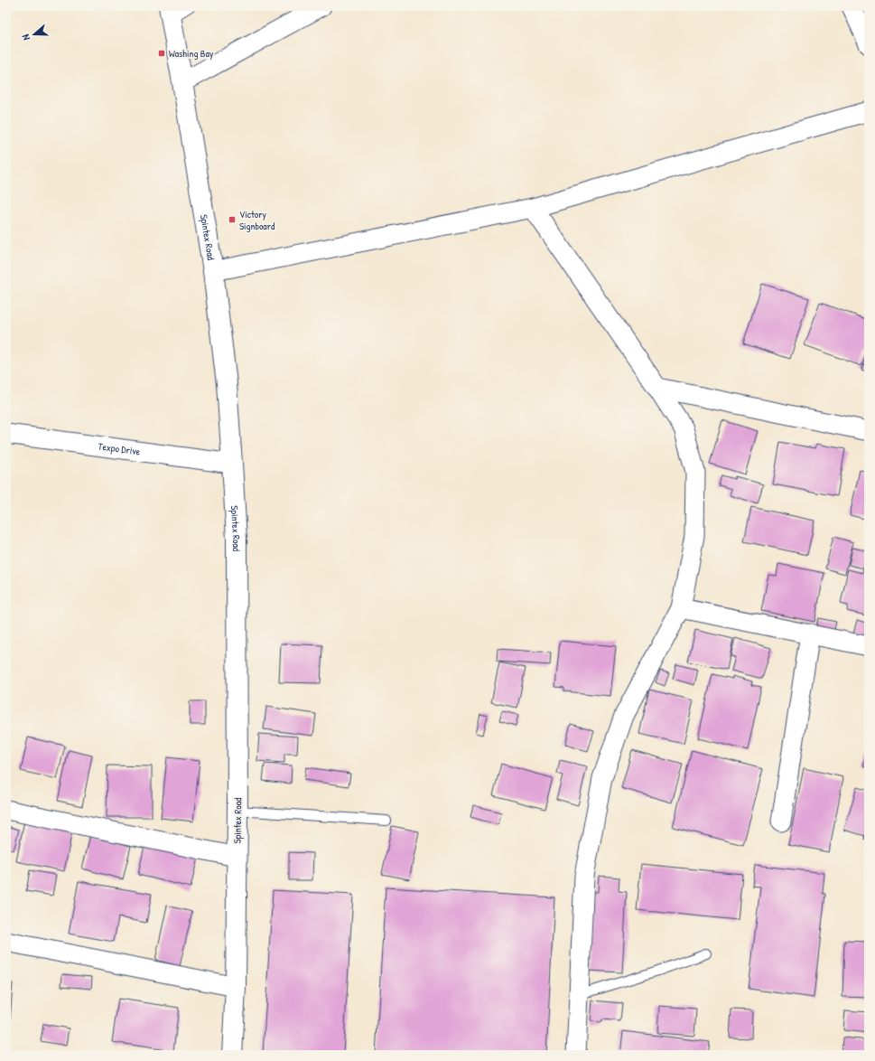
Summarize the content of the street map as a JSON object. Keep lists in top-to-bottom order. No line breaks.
{"streets":{"main road":["Spintex Road"],"street":["Texpo Drive"]},"crossings":[["Spintex Road","Texpo Drive"]],"places":{"transit":["Washing Bay","Victory Signboard"]},"north":"left"}
